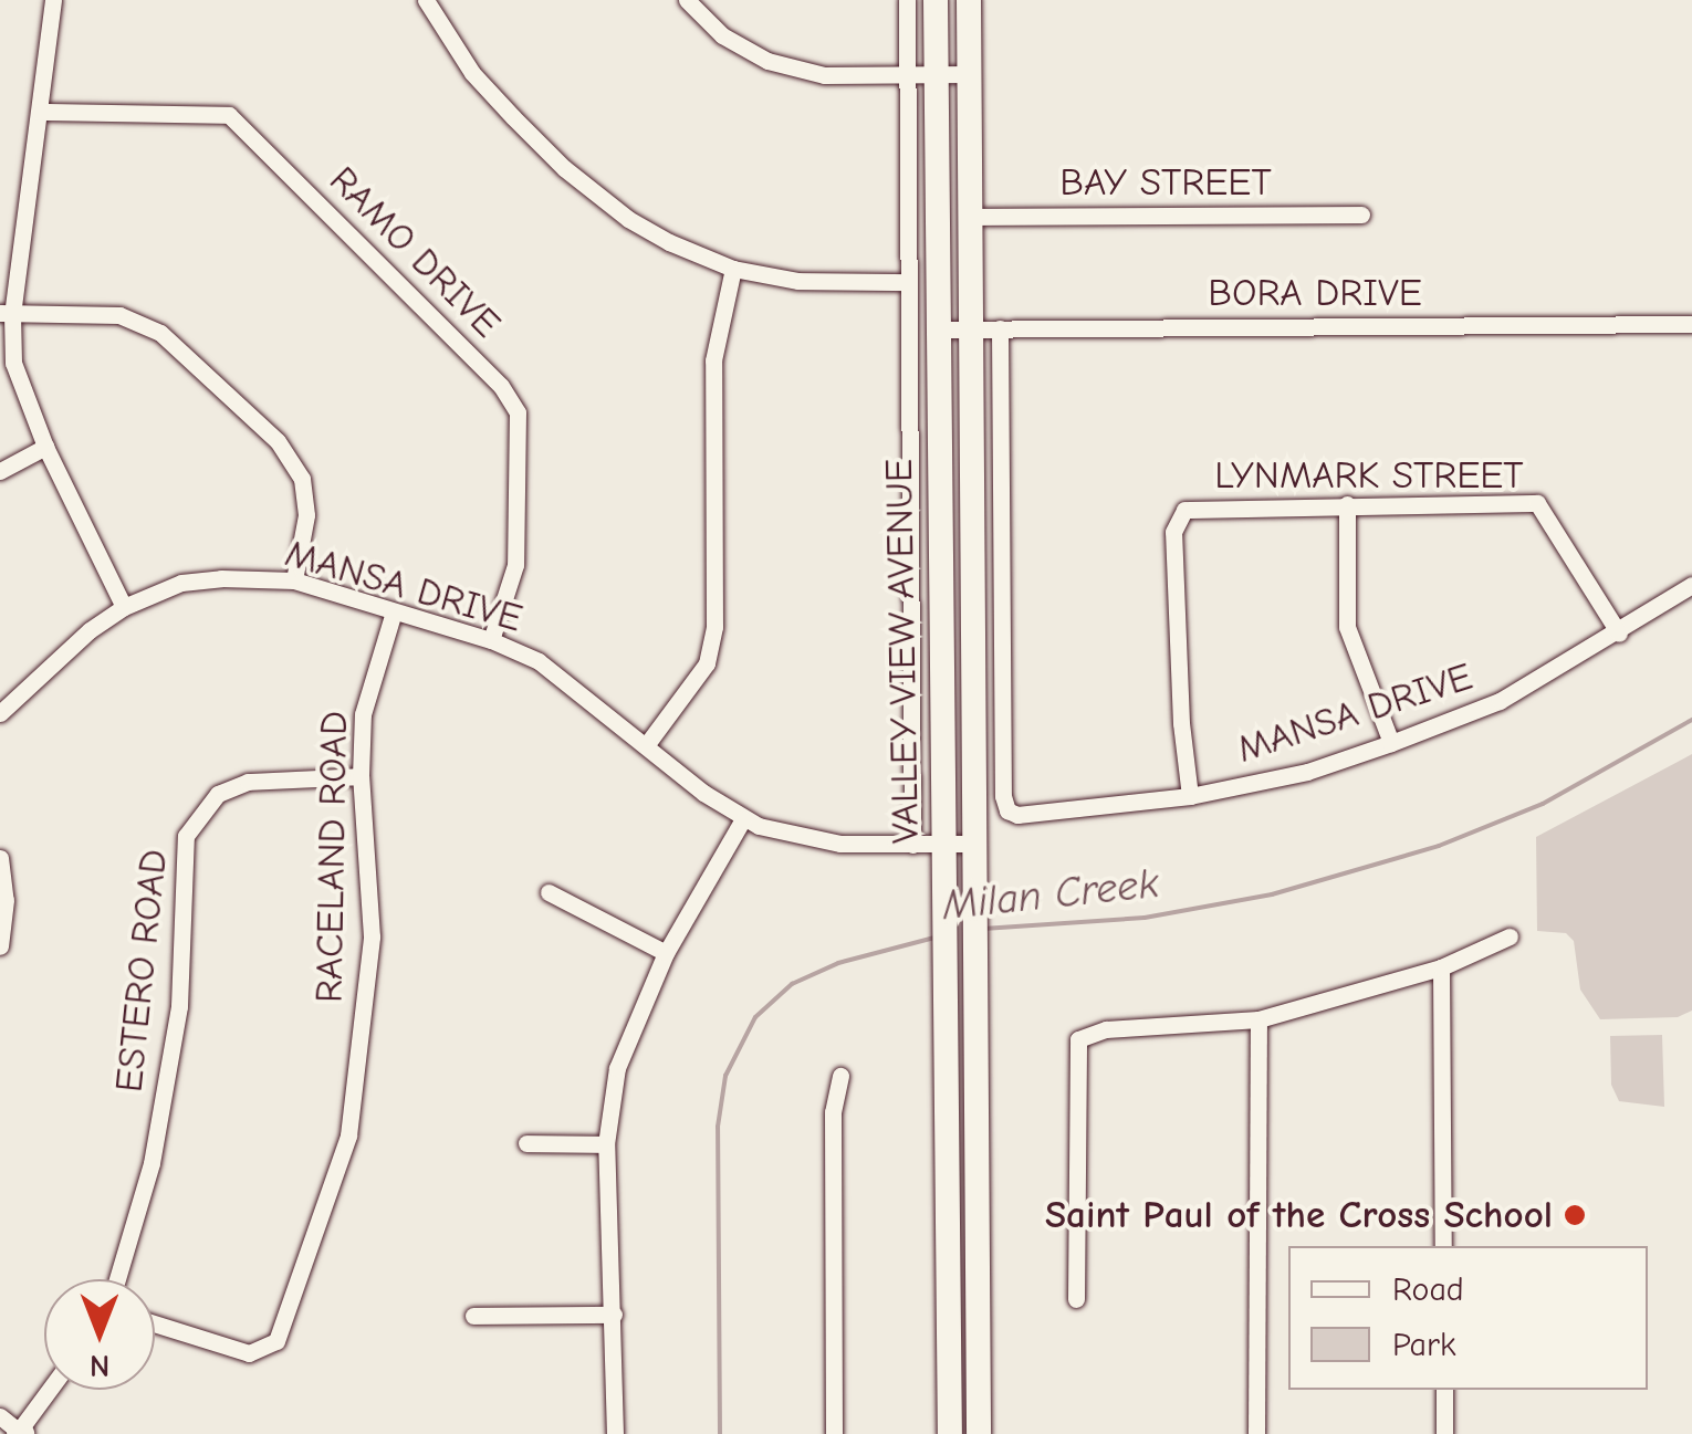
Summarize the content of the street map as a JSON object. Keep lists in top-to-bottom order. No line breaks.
{"streets":{"main road":["VALLEY VIEW AVENUE"],"street":["BAY STREET","RAMO DRIVE","BORA DRIVE","LYNMARK STREET","MANSA DRIVE","RACELAND ROAD","ESTERO ROAD"]},"crossings":[["BAY STREET","VALLEY VIEW AVENUE"],["RAMO DRIVE","MANSA DRIVE"],["BORA DRIVE","MANSA DRIVE"],["BORA DRIVE","VALLEY VIEW AVENUE"],["LYNMARK STREET","MANSA DRIVE"],["MANSA DRIVE","VALLEY VIEW AVENUE"],["MANSA DRIVE","RACELAND ROAD"],["RACELAND ROAD","ESTERO ROAD"]],"water":["Milan Creek"],"places":["Saint Paul of the Cross School"],"legend":["Road","Park"],"north":"bottom"}
